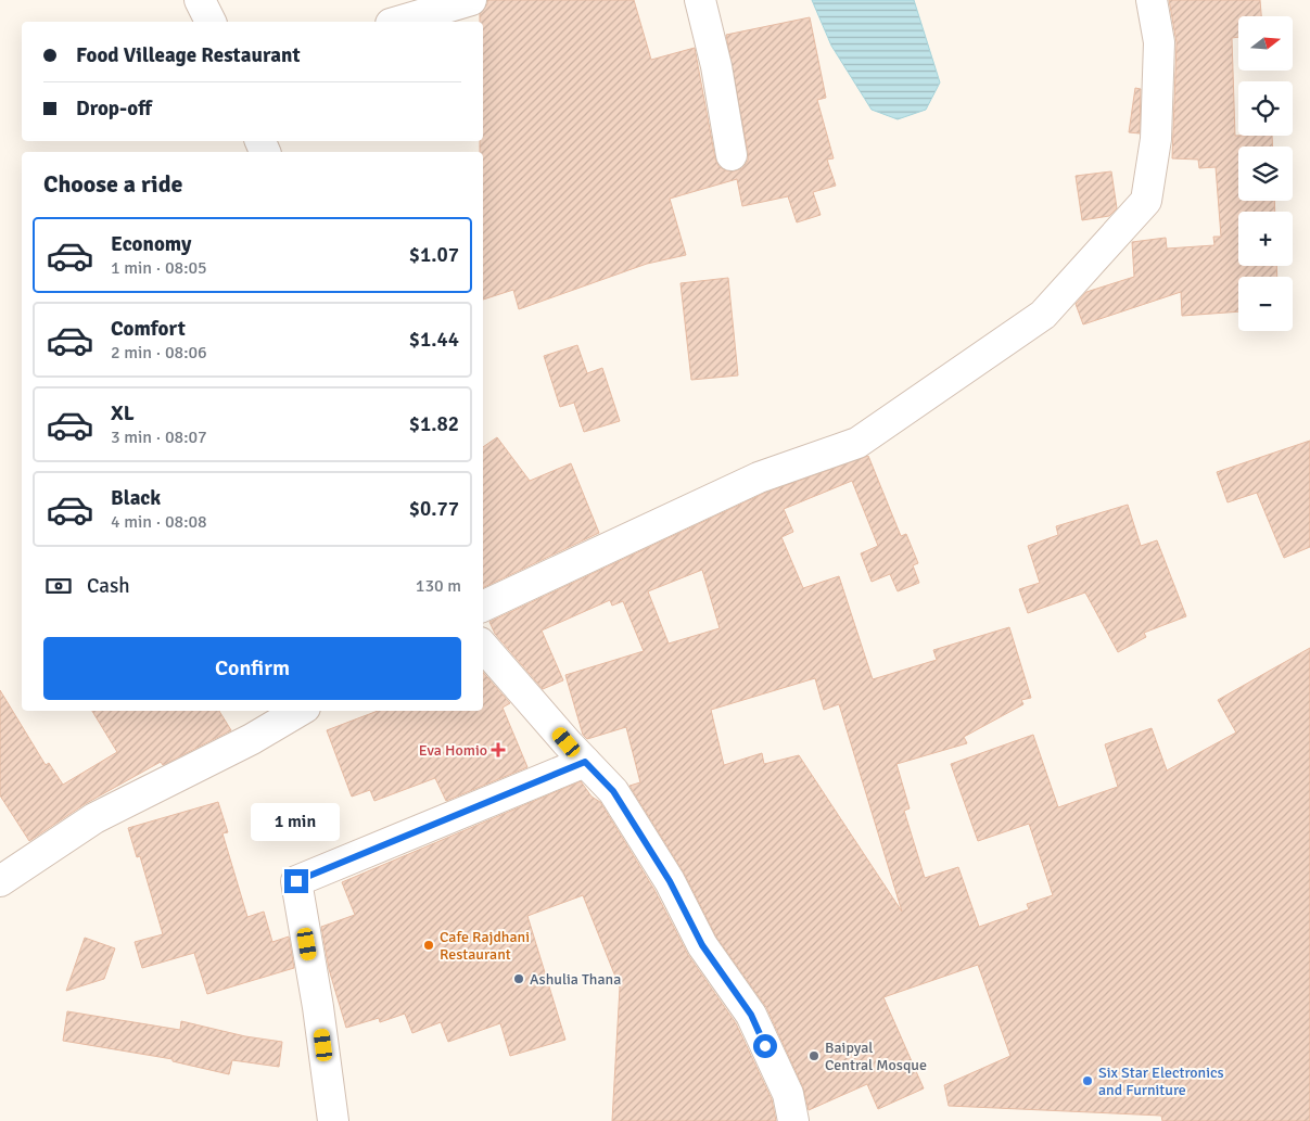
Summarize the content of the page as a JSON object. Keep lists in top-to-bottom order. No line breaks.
{"places":{"health":["Eva Homio"],"other":["Cafe Rajdhani Restaurant","Ashulia Thana","Baipyal Central Mosque","Six Star Electronics and Furniture"]},"north":"right","page":{"map_buttons":["+","−"],"banner":["Food Villeage Restaurant","Drop-off"],"heading":"Choose a ride","list":[{"name":"Economy","note":"1 min · 08:05","value":"$1.07"},{"name":"Comfort","note":"2 min · 08:06","value":"$1.44"},{"name":"XL","note":"3 min · 08:07","value":"$1.82"},{"name":"Black","note":"4 min · 08:08","value":"$0.77"}],"pay":["Cash","130 m"],"buttons":"Confirm","bubble":"1 min"}}
